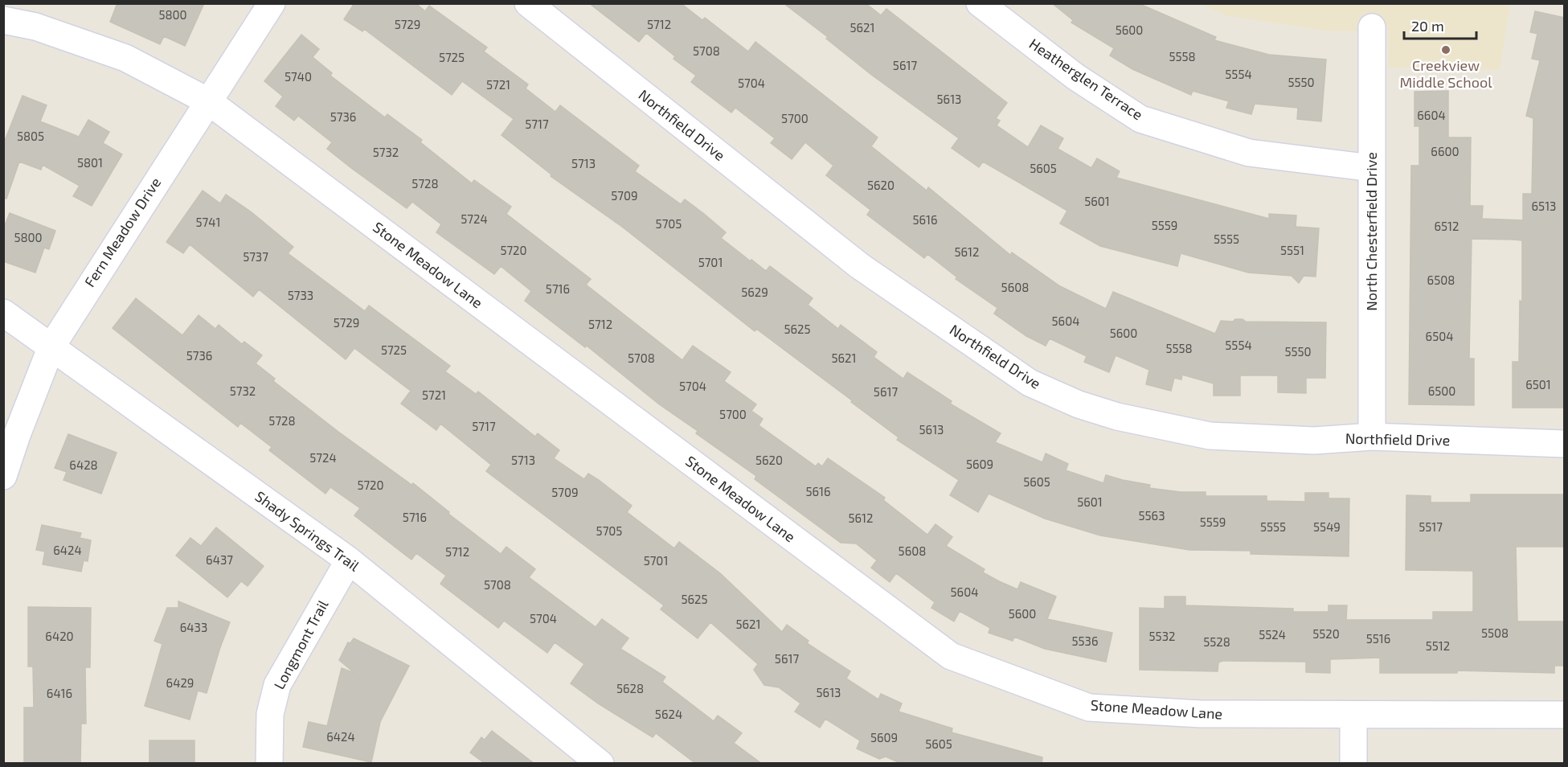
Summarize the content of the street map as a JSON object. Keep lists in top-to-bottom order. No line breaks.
{"streets":{"street":["Heatherglen Terrace","Northfield Drive","North Chesterfield Drive","Fern Meadow Drive","Stone Meadow Lane","Shady Springs Trail","Longmont Trail"]},"crossings":[["Heatherglen Terrace","North Chesterfield Drive"],["Northfield Drive","North Chesterfield Drive"],["Fern Meadow Drive","Stone Meadow Lane"],["Fern Meadow Drive","Shady Springs Trail"],["Shady Springs Trail","Longmont Trail"]],"places":["Creekview Middle School"],"house_numbers":["5800","5729","5712","5621","5600","5708","5558","5725","5617","5554","5740","5550","5704","5721","5613","6604","5736","5700","5717","5805","6600","5732","5801","5713","5605","5728","5620","5709","5601","6513","5724","5616","5741","5705","5559","6512","5800","5555","5720","5551","5612","5737","5701","6508","5608","5716","5629","5733","5604","5729","5712","5625","5600","6504","5554","5558","5725","5550","5736","5708","5621","6501","5704","5732","6500","5617","5721","5700","5728","5717","5613","5724","5713","5620","5609","6428","5605","5720","5616","5709","5601","5563","5716","5612","5559","5555","5549","5517","5705","6424","5608","5712","6437","5701","5708","5604","5625","5600","5704","5621","6433","5508","5520","5524","6420","5532","5516","5536","5528","5512","5617","6429","5628","5613","6416","5624","6424","5609","5605"],"scale_bar":"20 m"}
